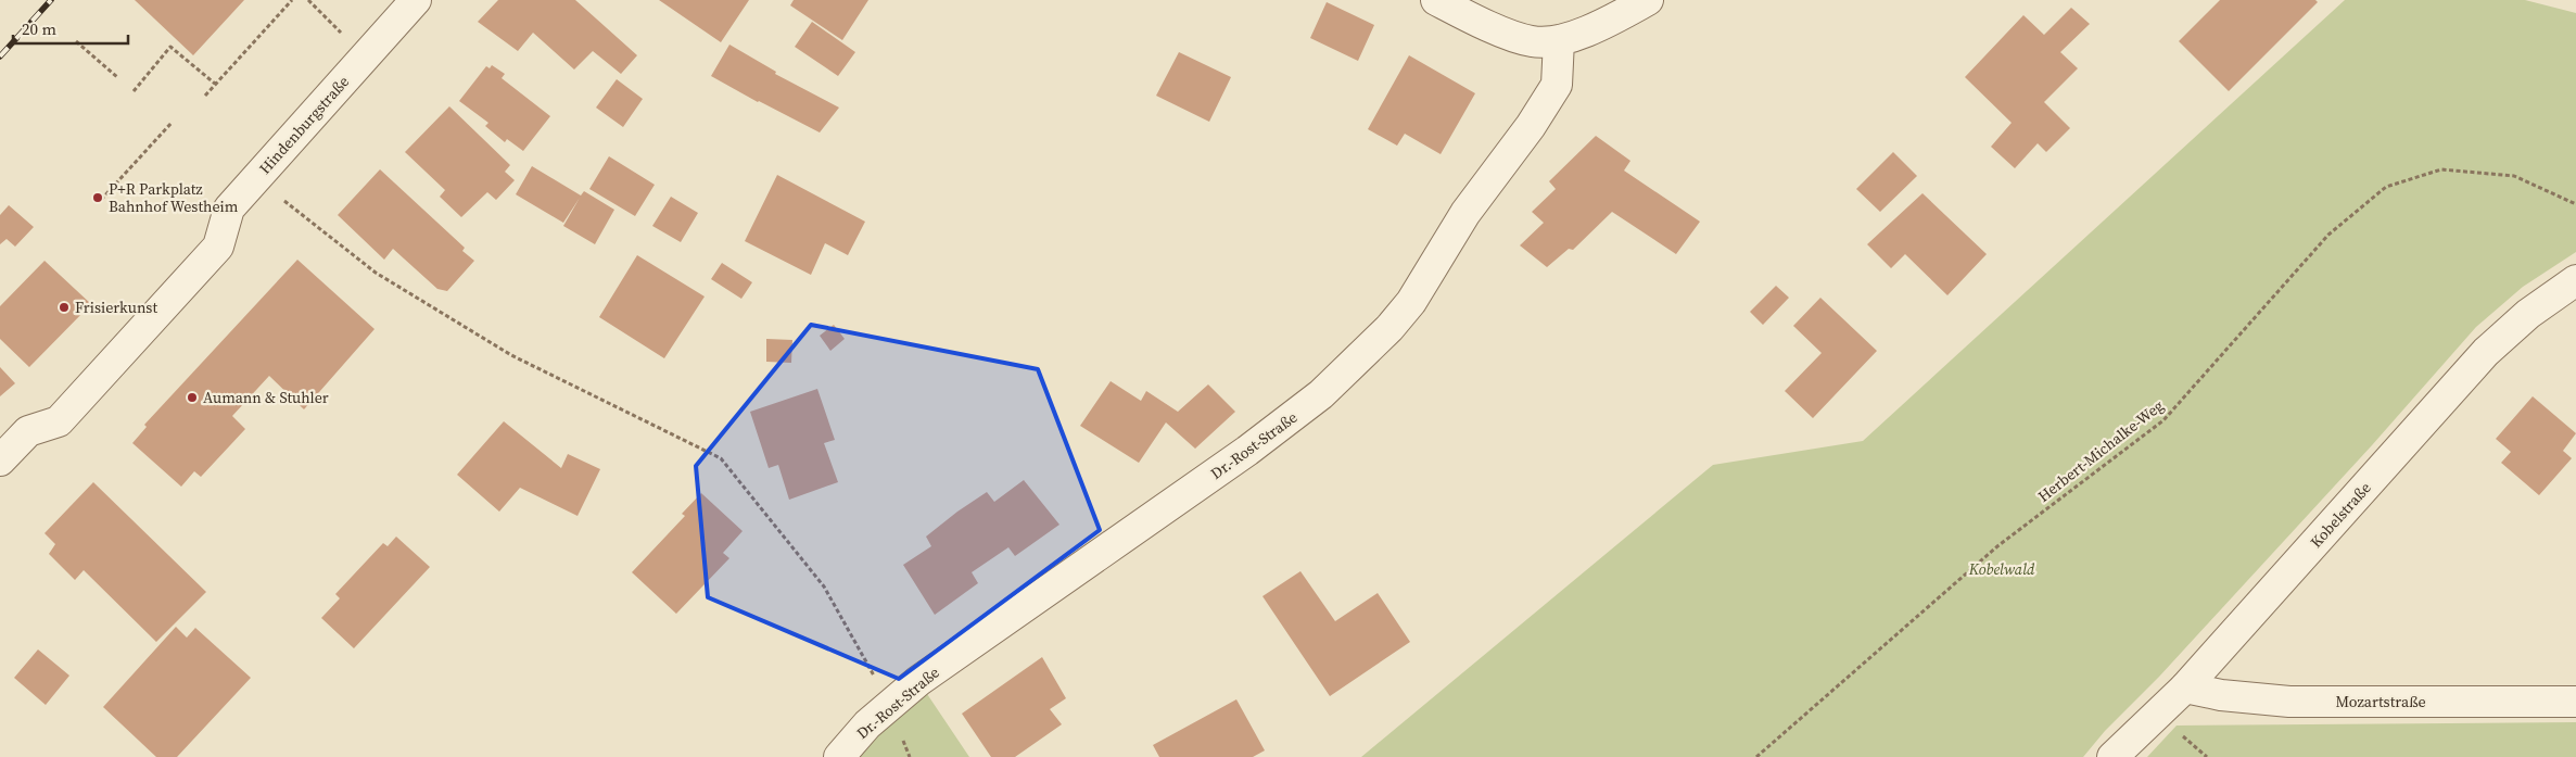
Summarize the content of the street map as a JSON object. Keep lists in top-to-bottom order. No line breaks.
{"streets":{"street":["Hindenburgstraße","Dr.-Rost-Straße","Kobelstraße","Mozartstraße"],"path":["Herbert-Michalke-Weg"]},"crossings":[["Kobelstraße","Mozartstraße"]],"parks":["Kobelwald"],"places":["P+R Parkplatz Bahnhof Westheim","Frisierkunst","Aumann & Stuhler"],"scale_bar":"20 m"}
